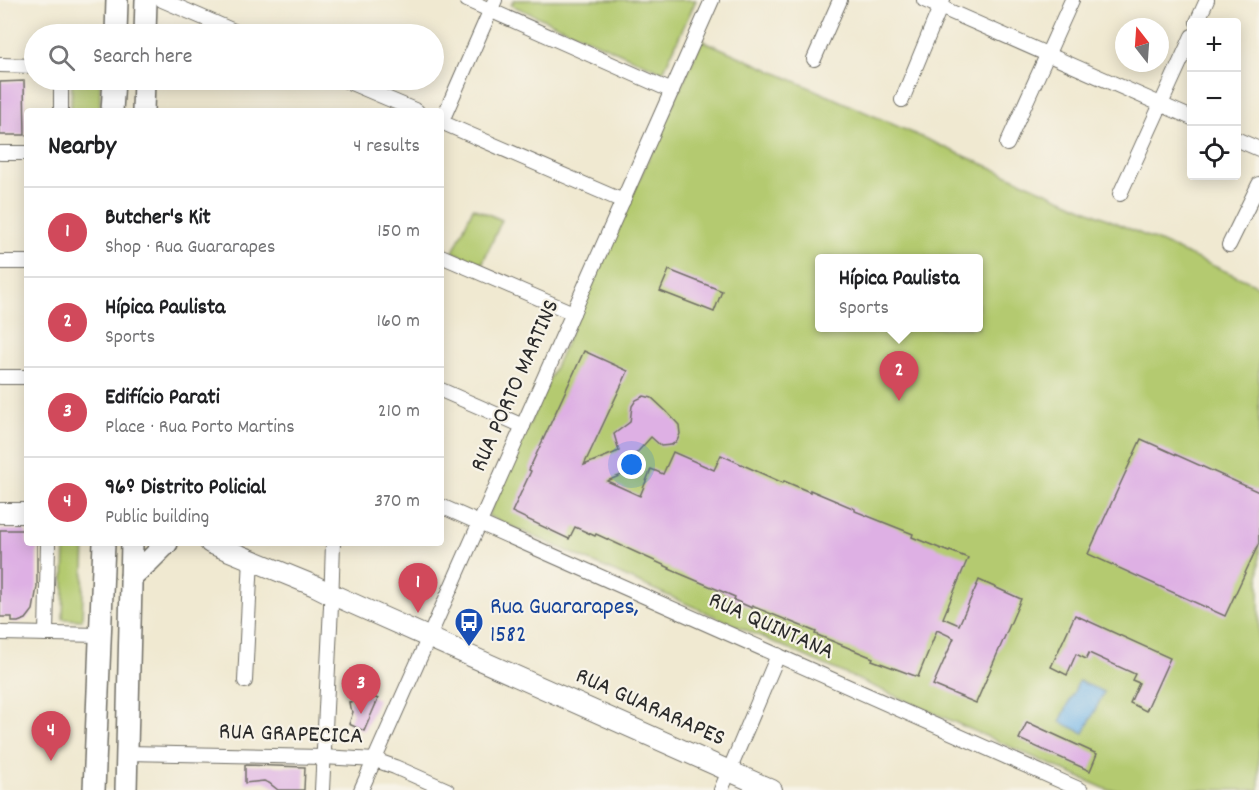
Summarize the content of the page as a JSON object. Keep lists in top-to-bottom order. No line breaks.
{"streets":{"street":["RUA PORTO MARTINS","RUA QUINTANA","RUA GUARARAPES","RUA GRAPECICA"]},"crossings":[["RUA PORTO MARTINS","RUA QUINTANA"],["RUA PORTO MARTINS","RUA GUARARAPES"],["RUA PORTO MARTINS","RUA GRAPECICA"]],"places":{"bus stop":["Rua Guararapes, 1582"]},"north":"top","page":{"map_buttons":["+","−"],"search":"Search here","heading":["Nearby","4 results"],"list":[{"mark":"1","name":"Butcher's Kit","note":"Shop · Rua Guararapes","value":"150 m"},{"mark":"2","name":"Hípica Paulista","note":"Sports","value":"160 m"},{"mark":"3","name":"Edifício Parati","note":"Place · Rua Porto Martins","value":"210 m"},{"mark":"4","name":"96º Distrito Policial","note":"Public building","value":"370 m"}],"popup":["Hípica Paulista","Sports"],"pins":["2","1","3","4"]}}
